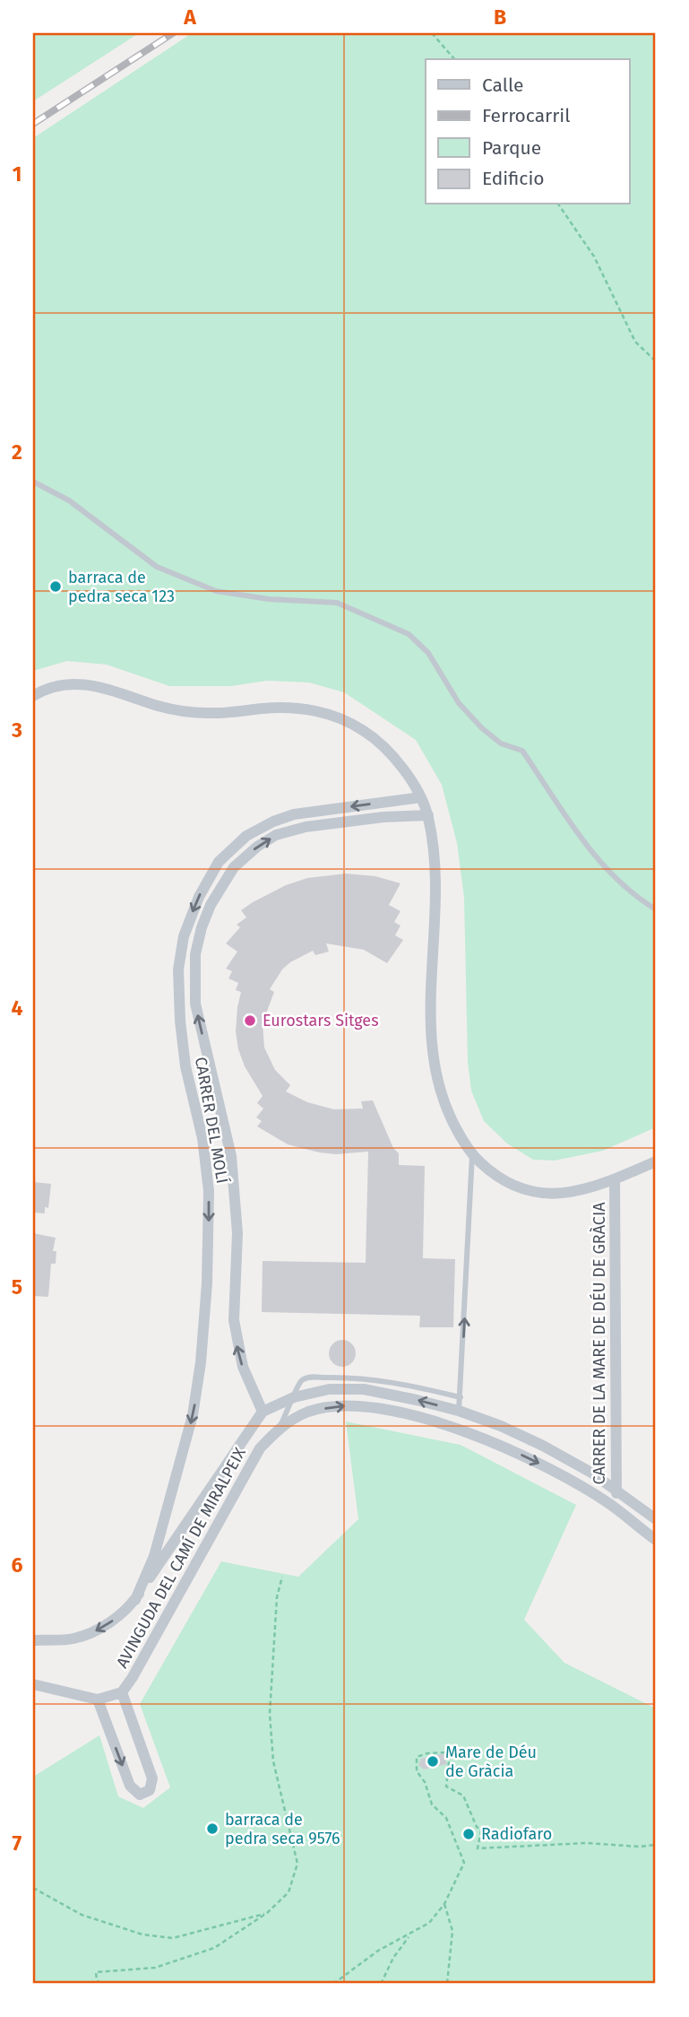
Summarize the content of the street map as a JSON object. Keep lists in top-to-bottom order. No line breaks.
{"streets":{"street":["CARRER DEL MOLÍ","CARRER DE LA MARE DE DÉU DE GRÀCIA","AVINGUDA DEL CAMÍ DE MIRALPEIX"]},"crossings":[["CARRER DEL MOLÍ","AVINGUDA DEL CAMÍ DE MIRALPEIX"],["CARRER DE LA MARE DE DÉU DE GRÀCIA","AVINGUDA DEL CAMÍ DE MIRALPEIX"]],"places":["barraca de pedra seca 123","Eurostars Sitges","Mare de Déu de Gràcia","barraca de pedra seca 9576","Radiofaro"],"legend":["Calle","Ferrocarril","Parque","Edificio"],"grid":{"columns":["A","B"],"rows":["1","2","3","4","5","6","7"]}}
